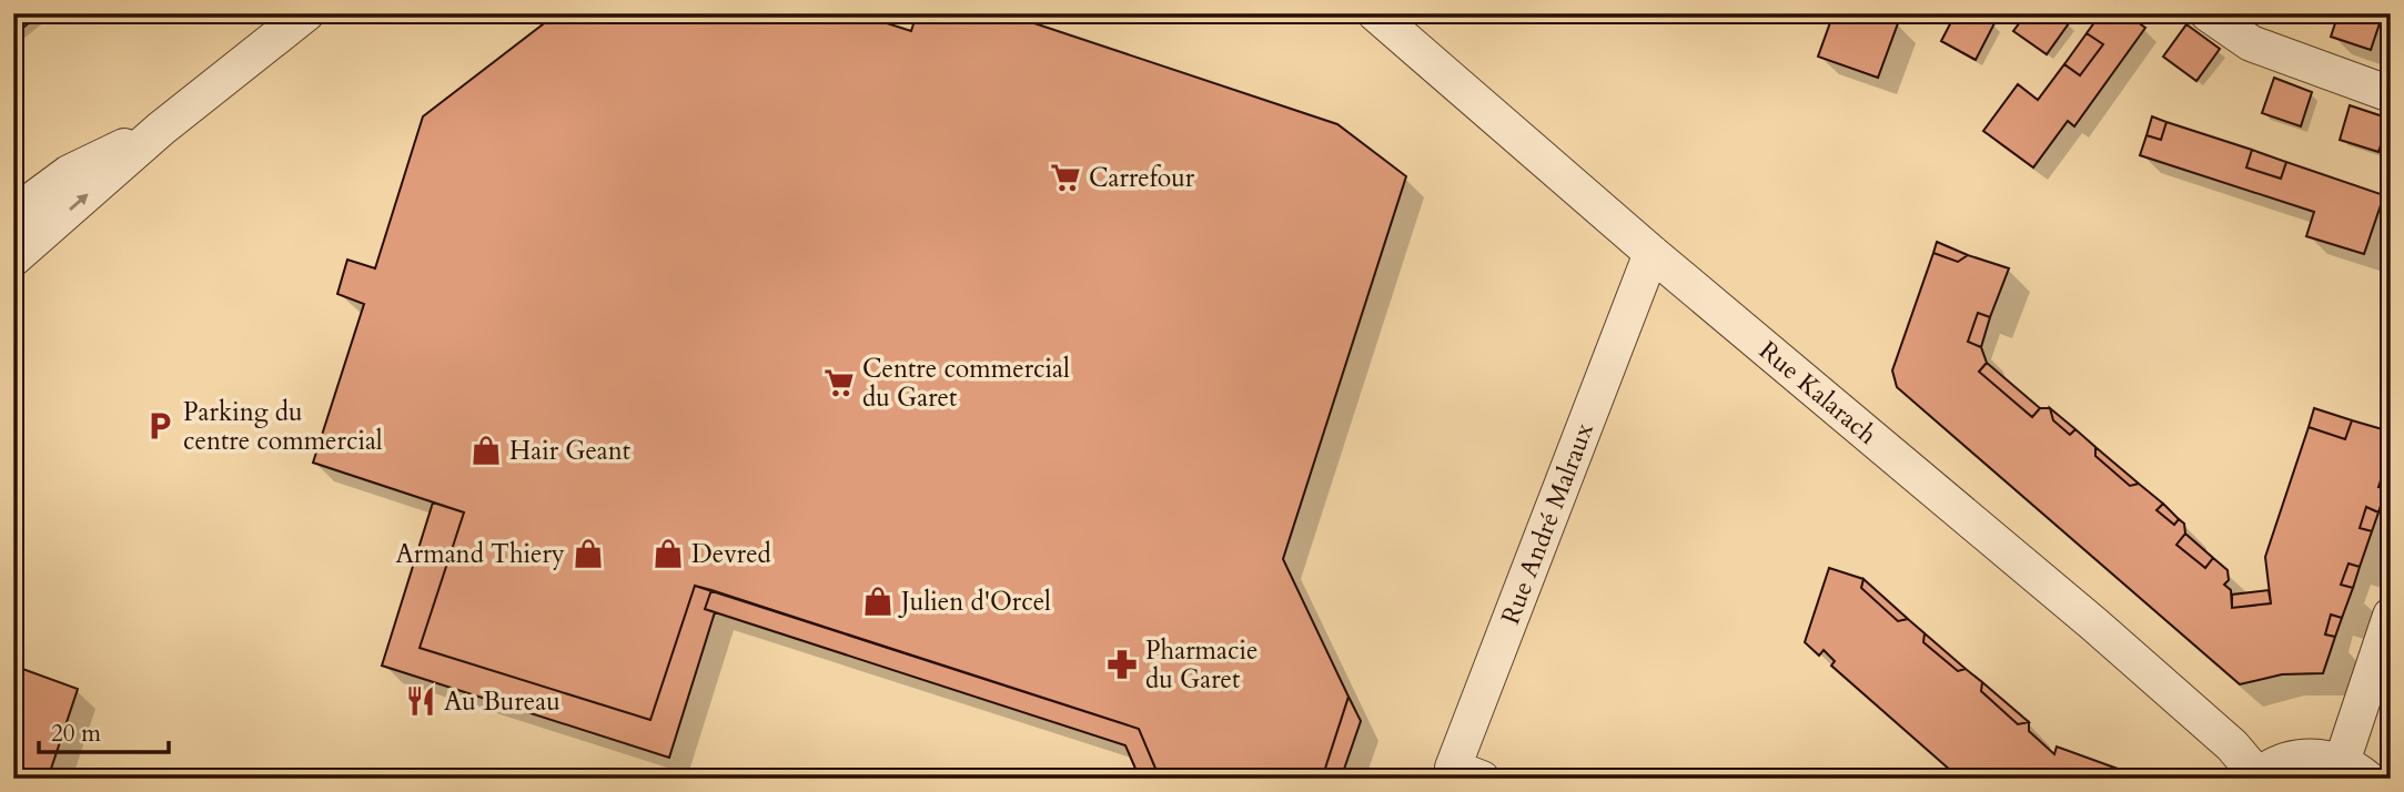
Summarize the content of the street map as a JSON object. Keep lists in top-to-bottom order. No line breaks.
{"streets":{"street":["Rue Kalarach","Rue André Malraux"]},"crossings":[["Rue Kalarach","Rue André Malraux"]],"places":{"supermarket":["Carrefour","Centre commercial du Garet"],"parking":["Parking du centre commercial"],"shop":["Hair Geant","Armand Thiery","Devred","Julien d'Orcel"],"pharmacy":["Pharmacie du Garet"],"restaurant":["Au Bureau"]},"scale_bar":"20 m"}
